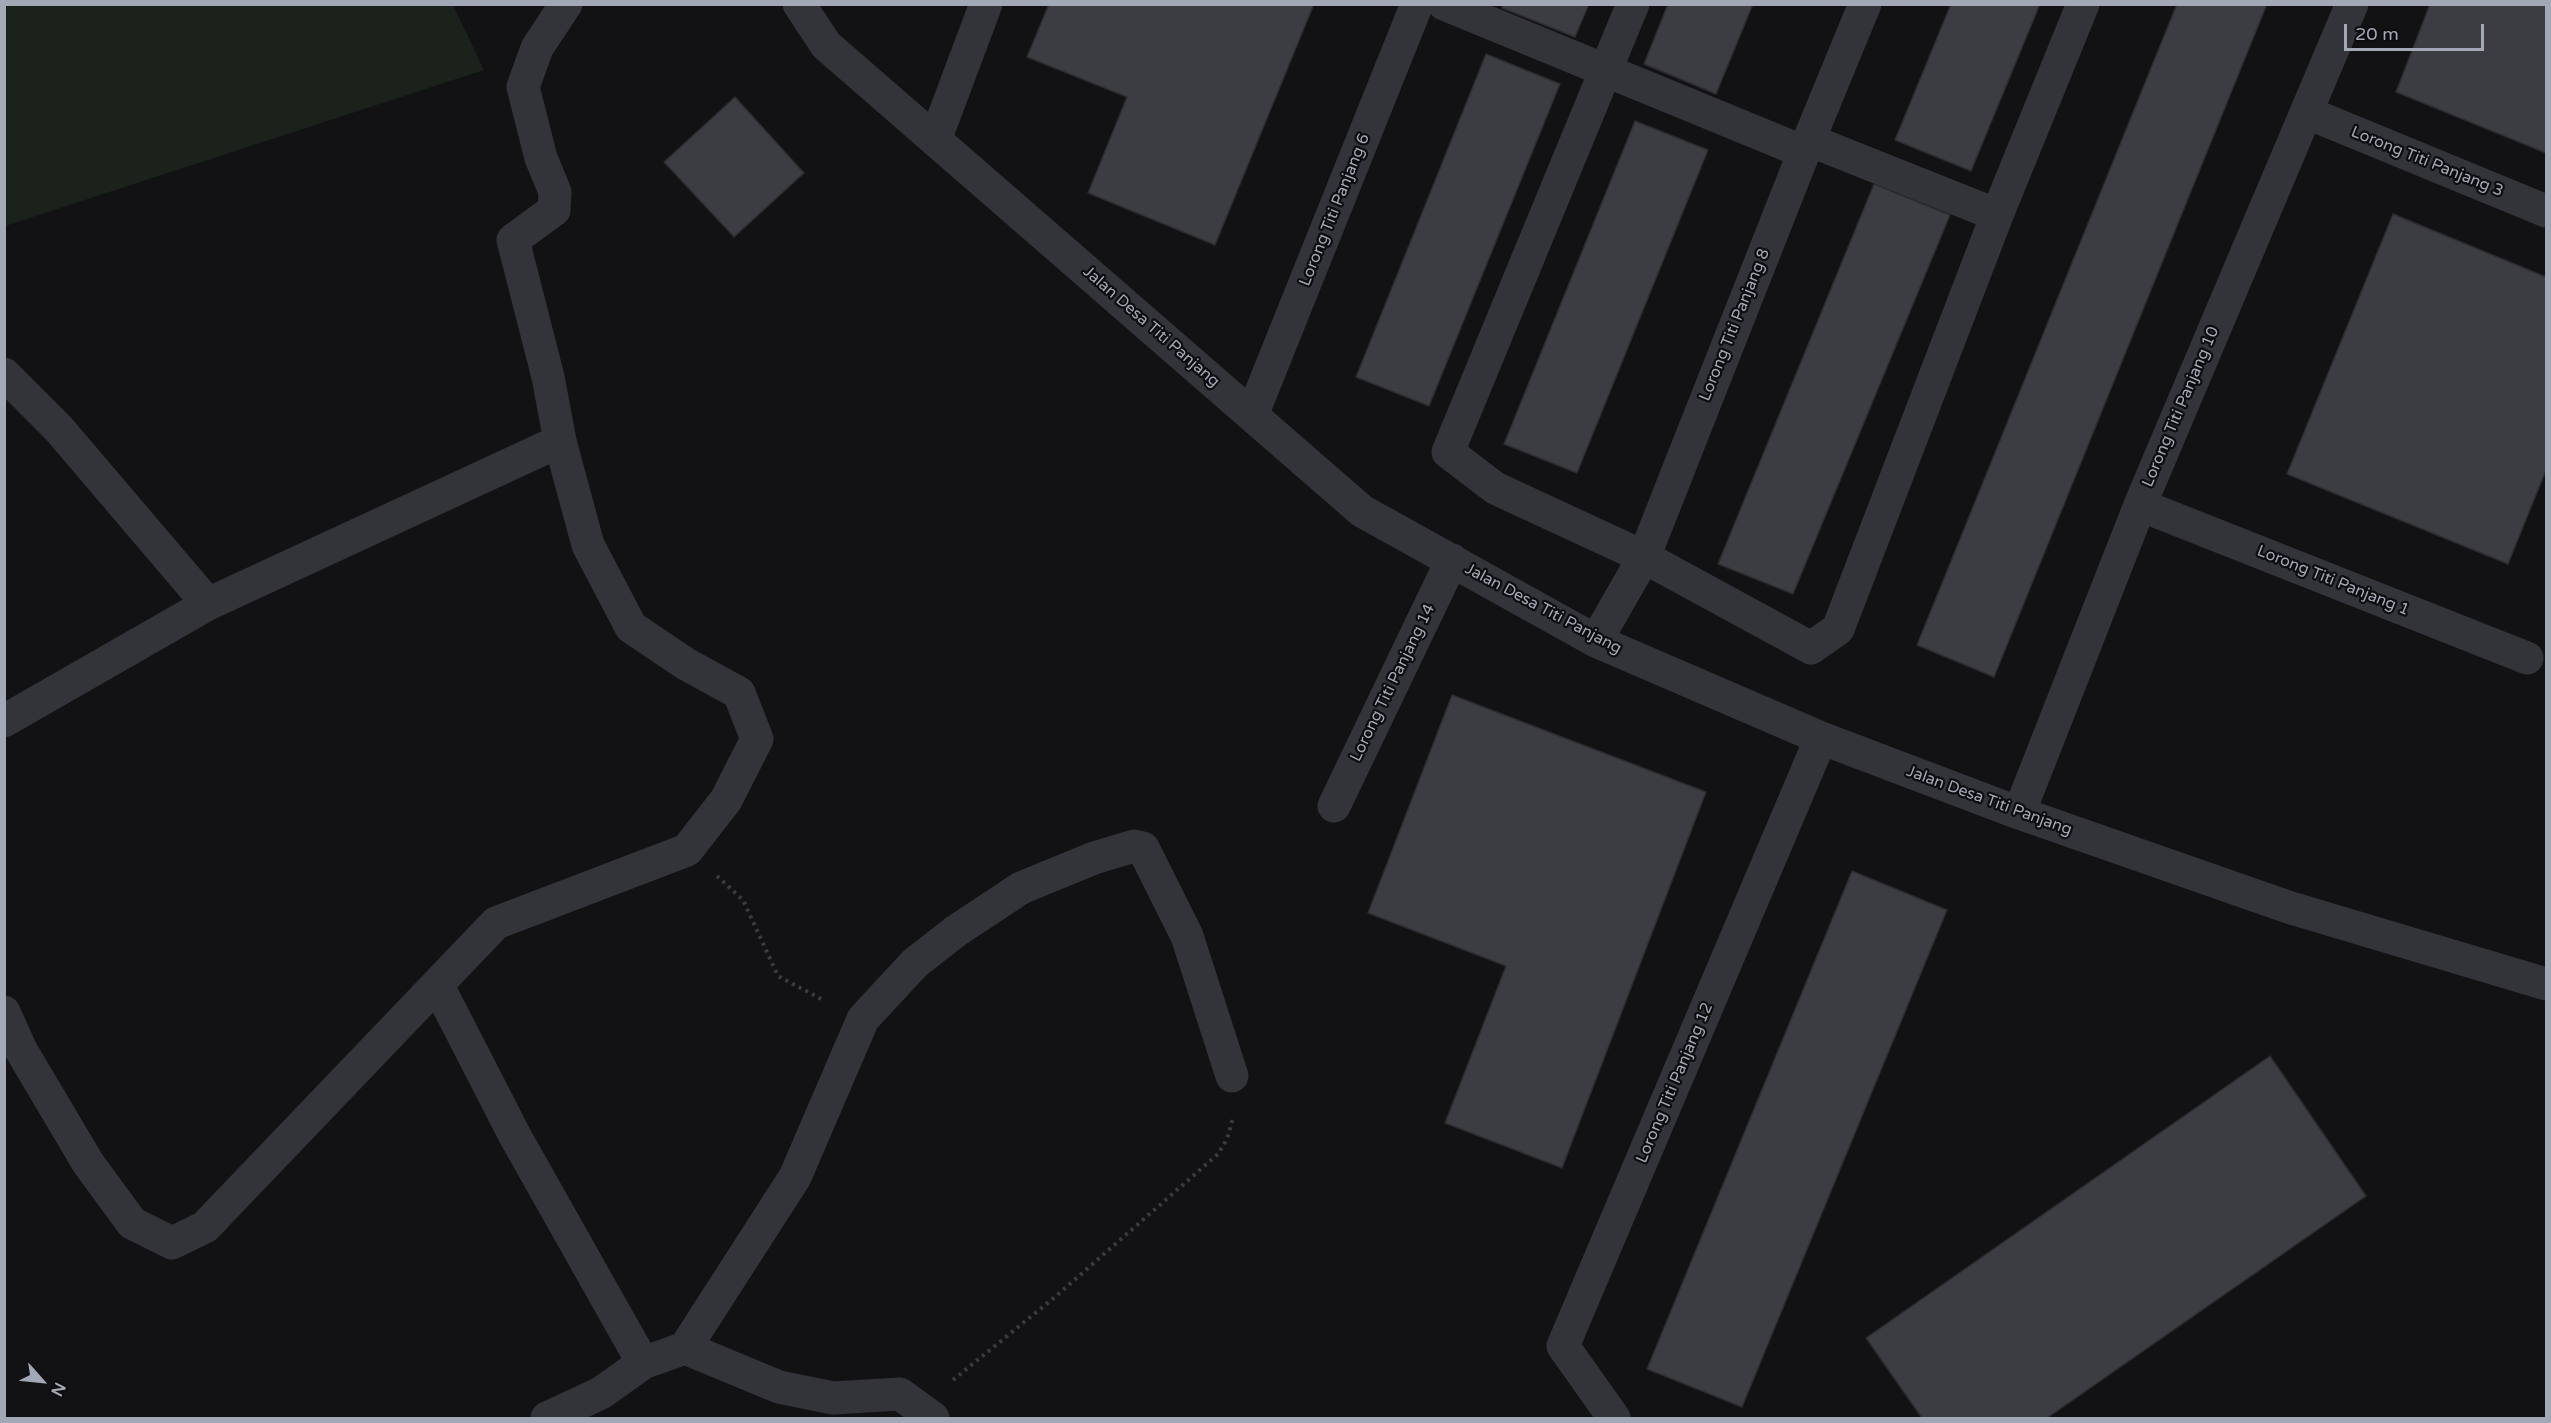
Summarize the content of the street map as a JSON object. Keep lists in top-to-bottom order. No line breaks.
{"streets":{"street":["Lorong Titi Panjang 3","Lorong Titi Panjang 6","Lorong Titi Panjang 8","Jalan Desa Titi Panjang","Lorong Titi Panjang 10","Lorong Titi Panjang 1","Lorong Titi Panjang 14","Lorong Titi Panjang 12"]},"crossings":[["Lorong Titi Panjang 3","Lorong Titi Panjang 10"],["Lorong Titi Panjang 6","Jalan Desa Titi Panjang"],["Lorong Titi Panjang 8","Jalan Desa Titi Panjang"],["Jalan Desa Titi Panjang","Lorong Titi Panjang 10"],["Jalan Desa Titi Panjang","Lorong Titi Panjang 14"],["Jalan Desa Titi Panjang","Lorong Titi Panjang 12"],["Lorong Titi Panjang 10","Lorong Titi Panjang 1"]],"scale_bar":"20 m","north":"bottom right"}
